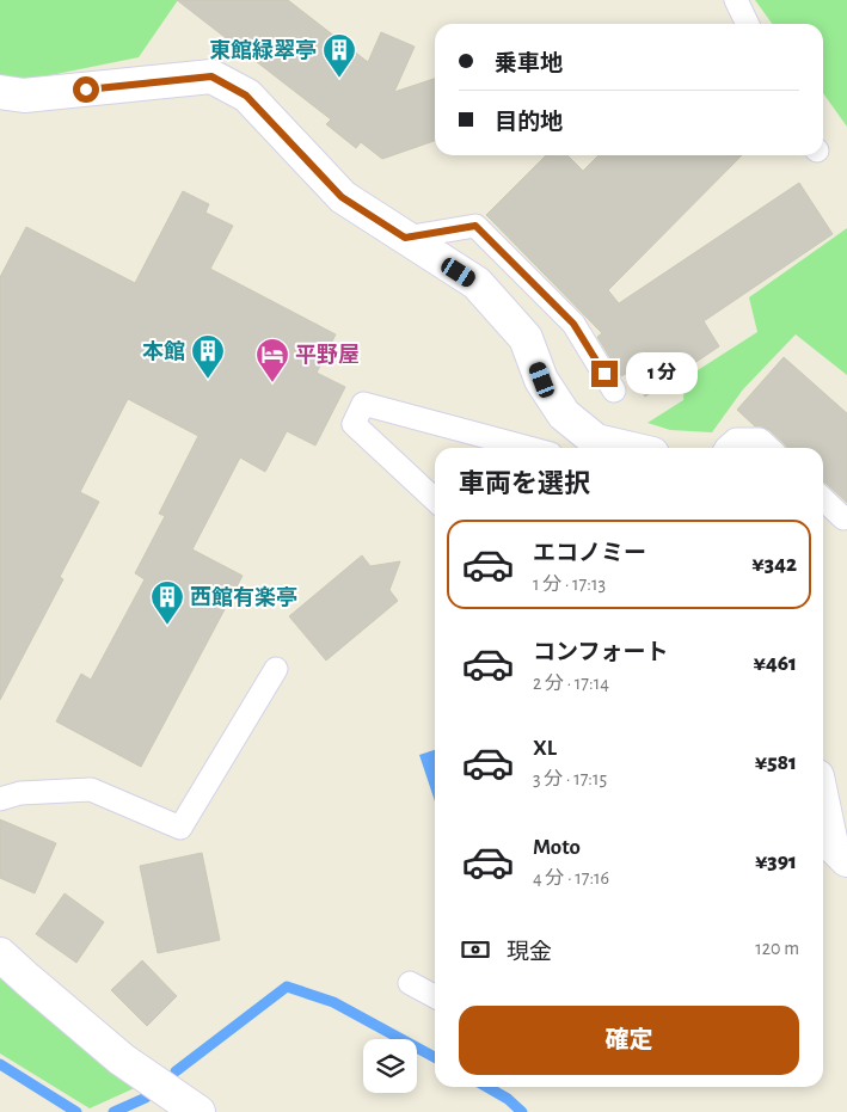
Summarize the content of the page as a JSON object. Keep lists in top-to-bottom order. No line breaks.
{"places":{"building":["東館緑翠亭","本館","西館有楽亭"],"hotel":["平野屋"]},"page":{"banner":["乗車地","目的地"],"bubble":"1 分","heading":"車両を選択","list":[{"name":"エコノミー","note":"1 分 · 17:13","value":"¥342"},{"name":"コンフォート","note":"2 分 · 17:14","value":"¥461"},{"name":"XL","note":"3 分 · 17:15","value":"¥581"},{"name":"Moto","note":"4 分 · 17:16","value":"¥391"}],"pay":["現金","120 m"],"buttons":"確定"}}
